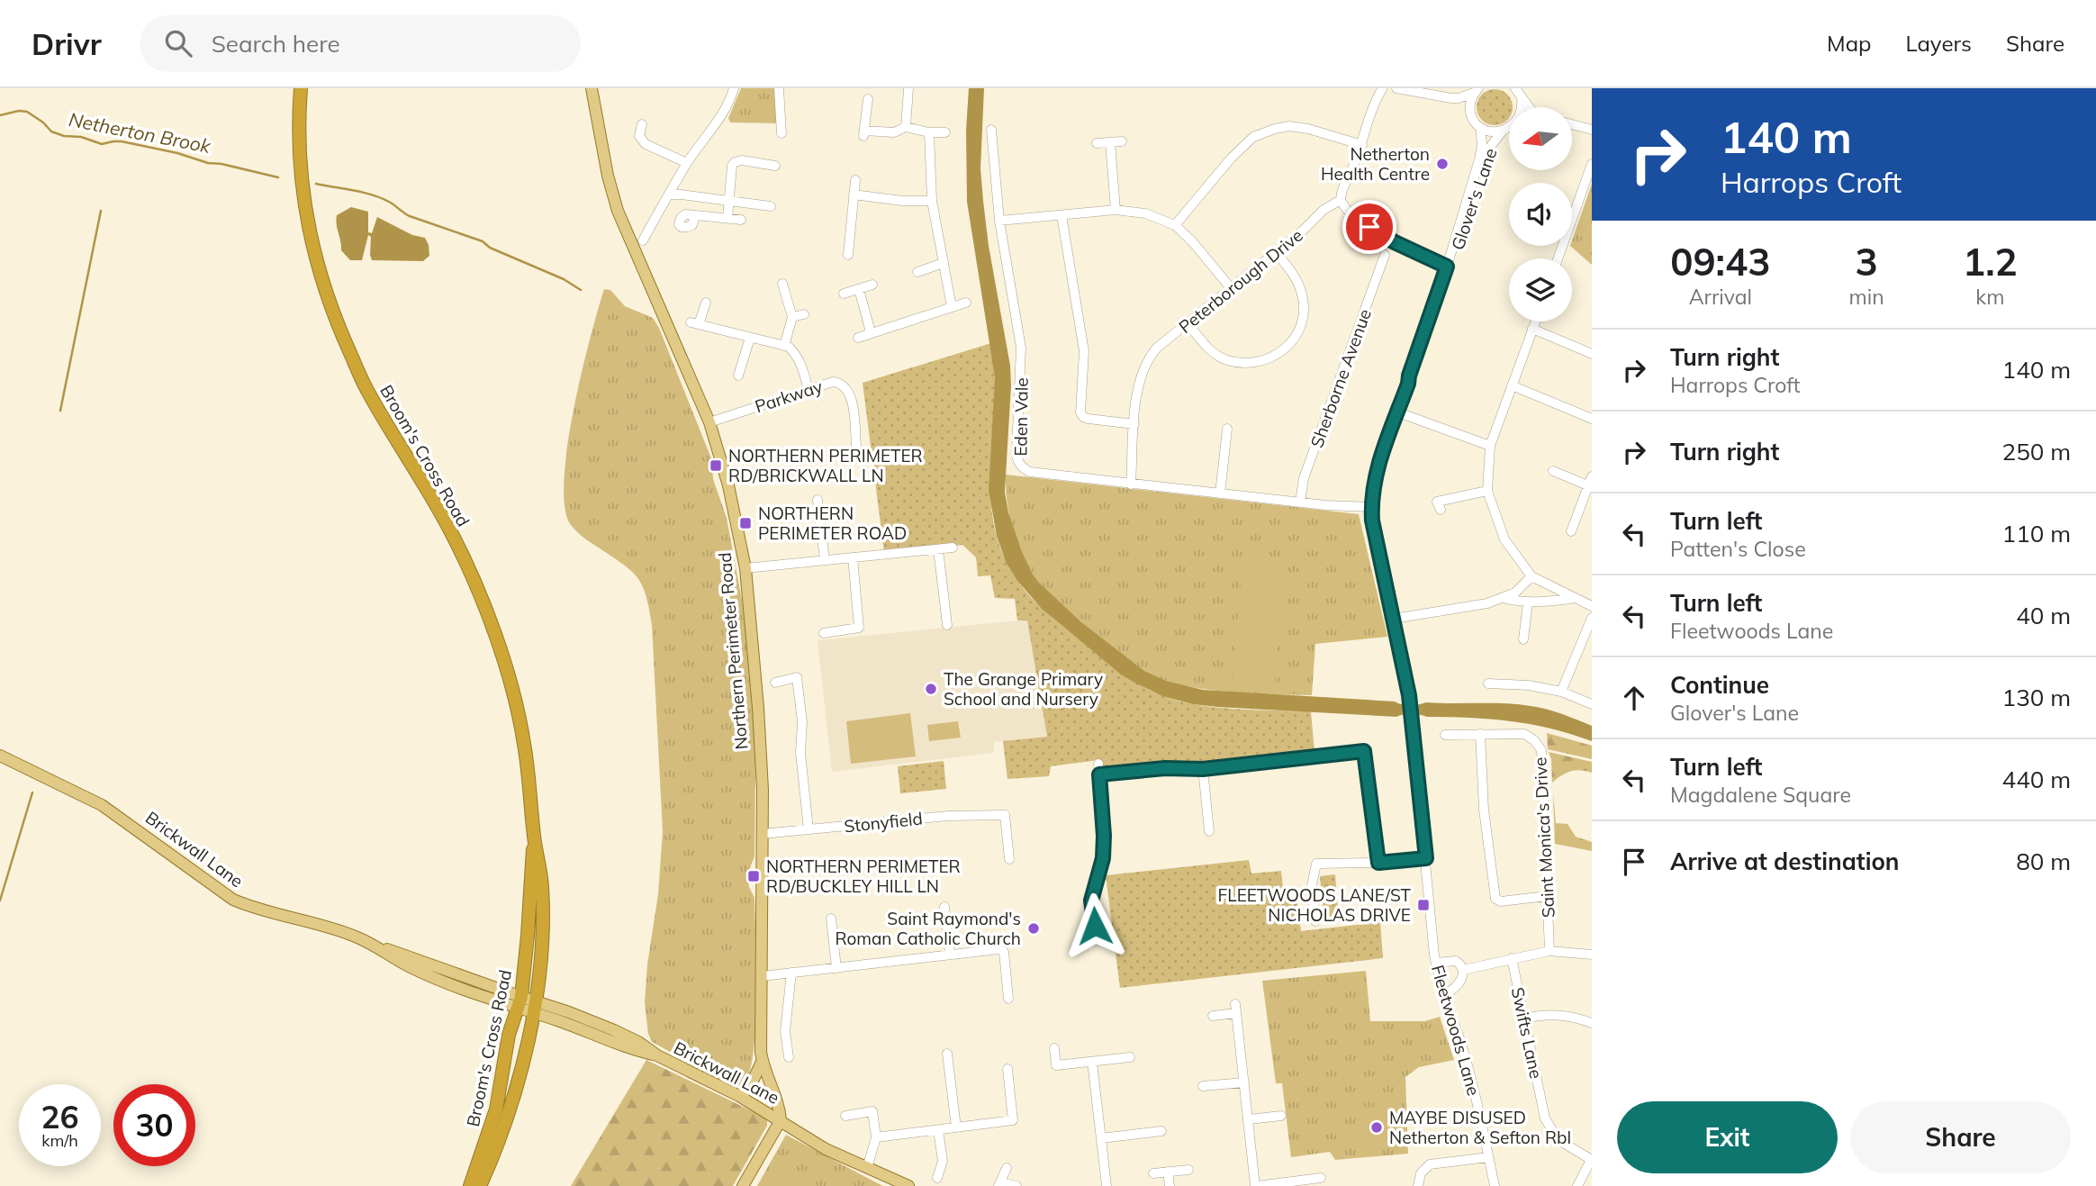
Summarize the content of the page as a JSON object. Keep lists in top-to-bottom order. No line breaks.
{"streets":{"highway":["Broom's Cross Road"],"main road":["Northern Perimeter Road","Brickwall Lane"],"street":["Glover's Lane","Peterborough Drive","Sherborne Avenue","Parkway","Eden Vale","Stonyfield","Saint Monica's Drive","Fleetwoods Lane","Swifts Lane"]},"crossings":[["Glover's Lane","Eden Vale"],["Glover's Lane","Fleetwoods Lane"],["Peterborough Drive","Eden Vale"],["Sherborne Avenue","Eden Vale"],["Parkway","Northern Perimeter Road"],["Broom's Cross Road","Brickwall Lane"],["Northern Perimeter Road","Stonyfield"],["Northern Perimeter Road","Brickwall Lane"]],"water":["Netherton Brook"],"places":{"other":["Netherton Health Centre","The Grange Primary School and Nursery","Saint Raymond's Roman Catholic Church","MAYBE DISUSED Netherton & Sefton Rbl"],"transit":["NORTHERN PERIMETER RD/BRICKWALL LN","NORTHERN PERIMETER ROAD","NORTHERN PERIMETER RD/BUCKLEY HILL LN","FLEETWOODS LANE/ST NICHOLAS DRIVE"]},"north":"left","page":{"header":"Drivr","search":"Search here","nav":["Map","Layers","Share"],"turn":["140 m","Harrops Croft"],"eta":["09:43","Arrival","3","min","1.2","km"],"list":[{"name":"Turn right","note":"Harrops Croft","value":"140 m"},{"name":"Turn right","value":"250 m"},{"name":"Turn left","note":"Patten's Close","value":"110 m"},{"name":"Turn left","note":"Fleetwoods Lane","value":"40 m"},{"name":"Continue","note":"Glover's Lane","value":"130 m"},{"name":"Turn left","note":"Magdalene Square","value":"440 m"},{"name":"Arrive at destination","value":"80 m"}],"speed":"26 km/h","limit":"30","buttons":["Exit","Share"]}}
